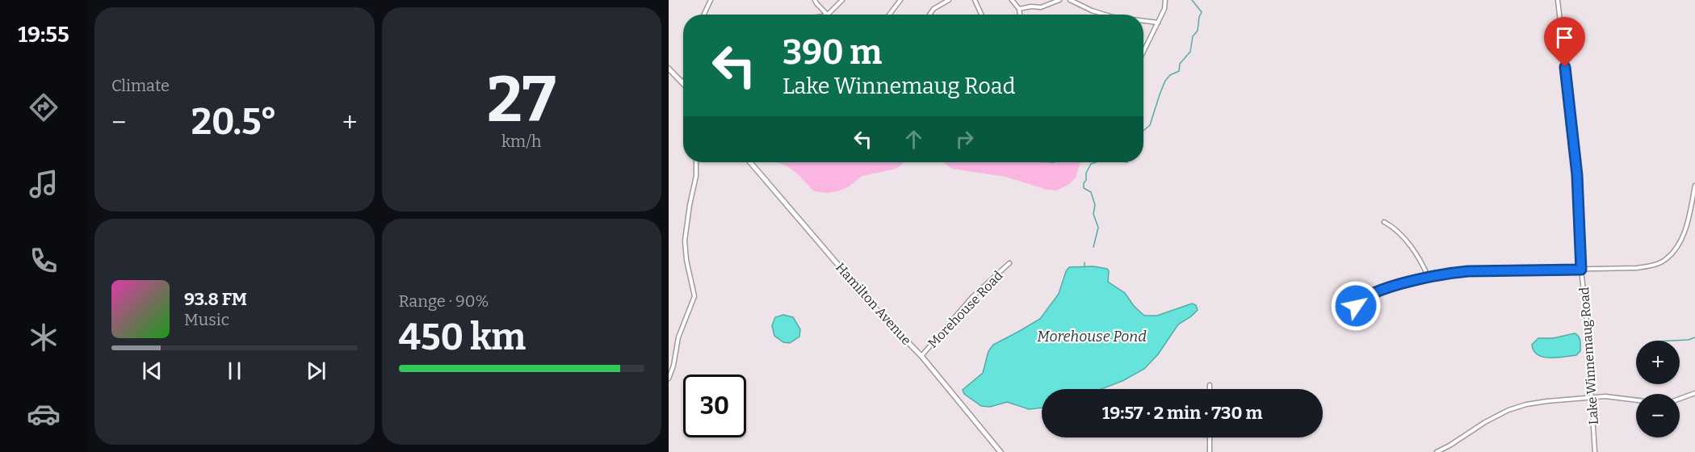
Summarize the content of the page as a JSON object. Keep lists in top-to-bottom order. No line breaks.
{"streets":{"street":["Hamilton Avenue","Morehouse Road","Lake Winnemaug Road"]},"crossings":[["Hamilton Avenue","Morehouse Road"]],"water":["Morehouse Pond"],"page":{"tabs":"19:55","tile":["Climate",["27","km/h"],["Range · 90%","450 km"]],"turn":["390 m","Lake Winnemaug Road"],"heat":["−","20.5°","+"],"song":["93.8 FM","Music"],"map_buttons":["+","−"],"limit":"30","trip":"19:57 · 2 min · 730 m"}}
